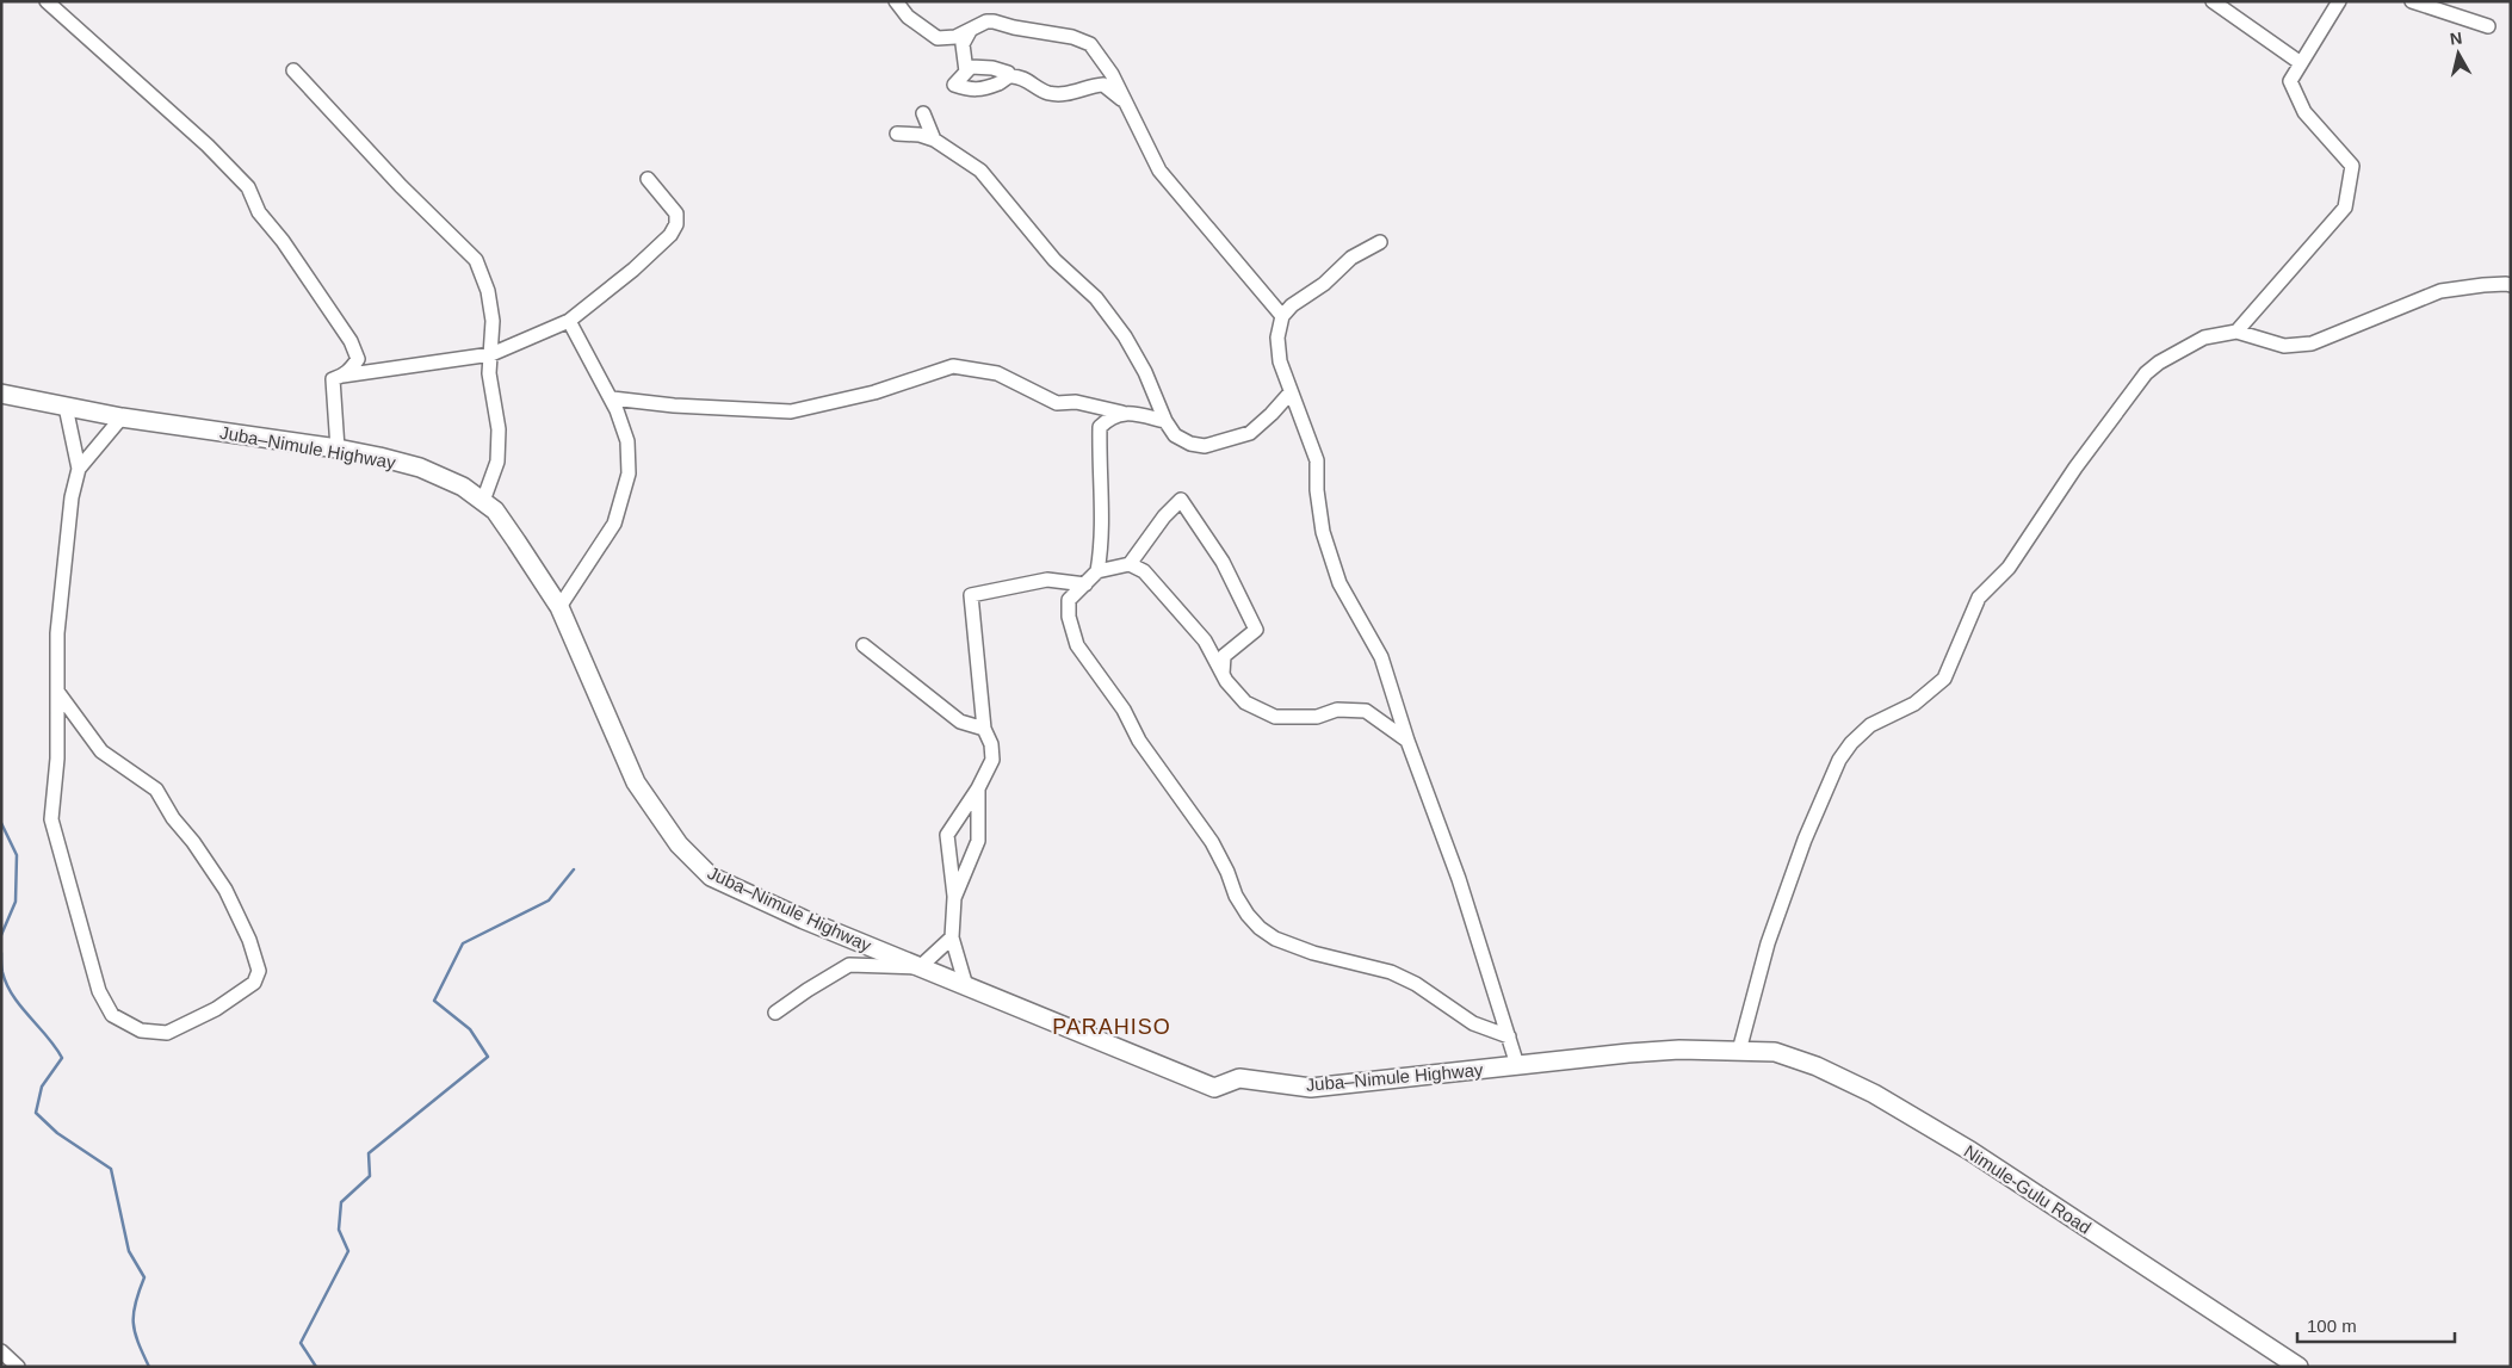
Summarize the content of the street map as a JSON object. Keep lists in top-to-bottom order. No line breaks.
{"streets":{"main road":["Juba–Nimule Highway","Nimule-Gulu Road"]},"crossings":[["Juba–Nimule Highway","Nimule-Gulu Road"]],"districts":["PARAHISO"],"scale_bar":"100 m","north":"top"}
